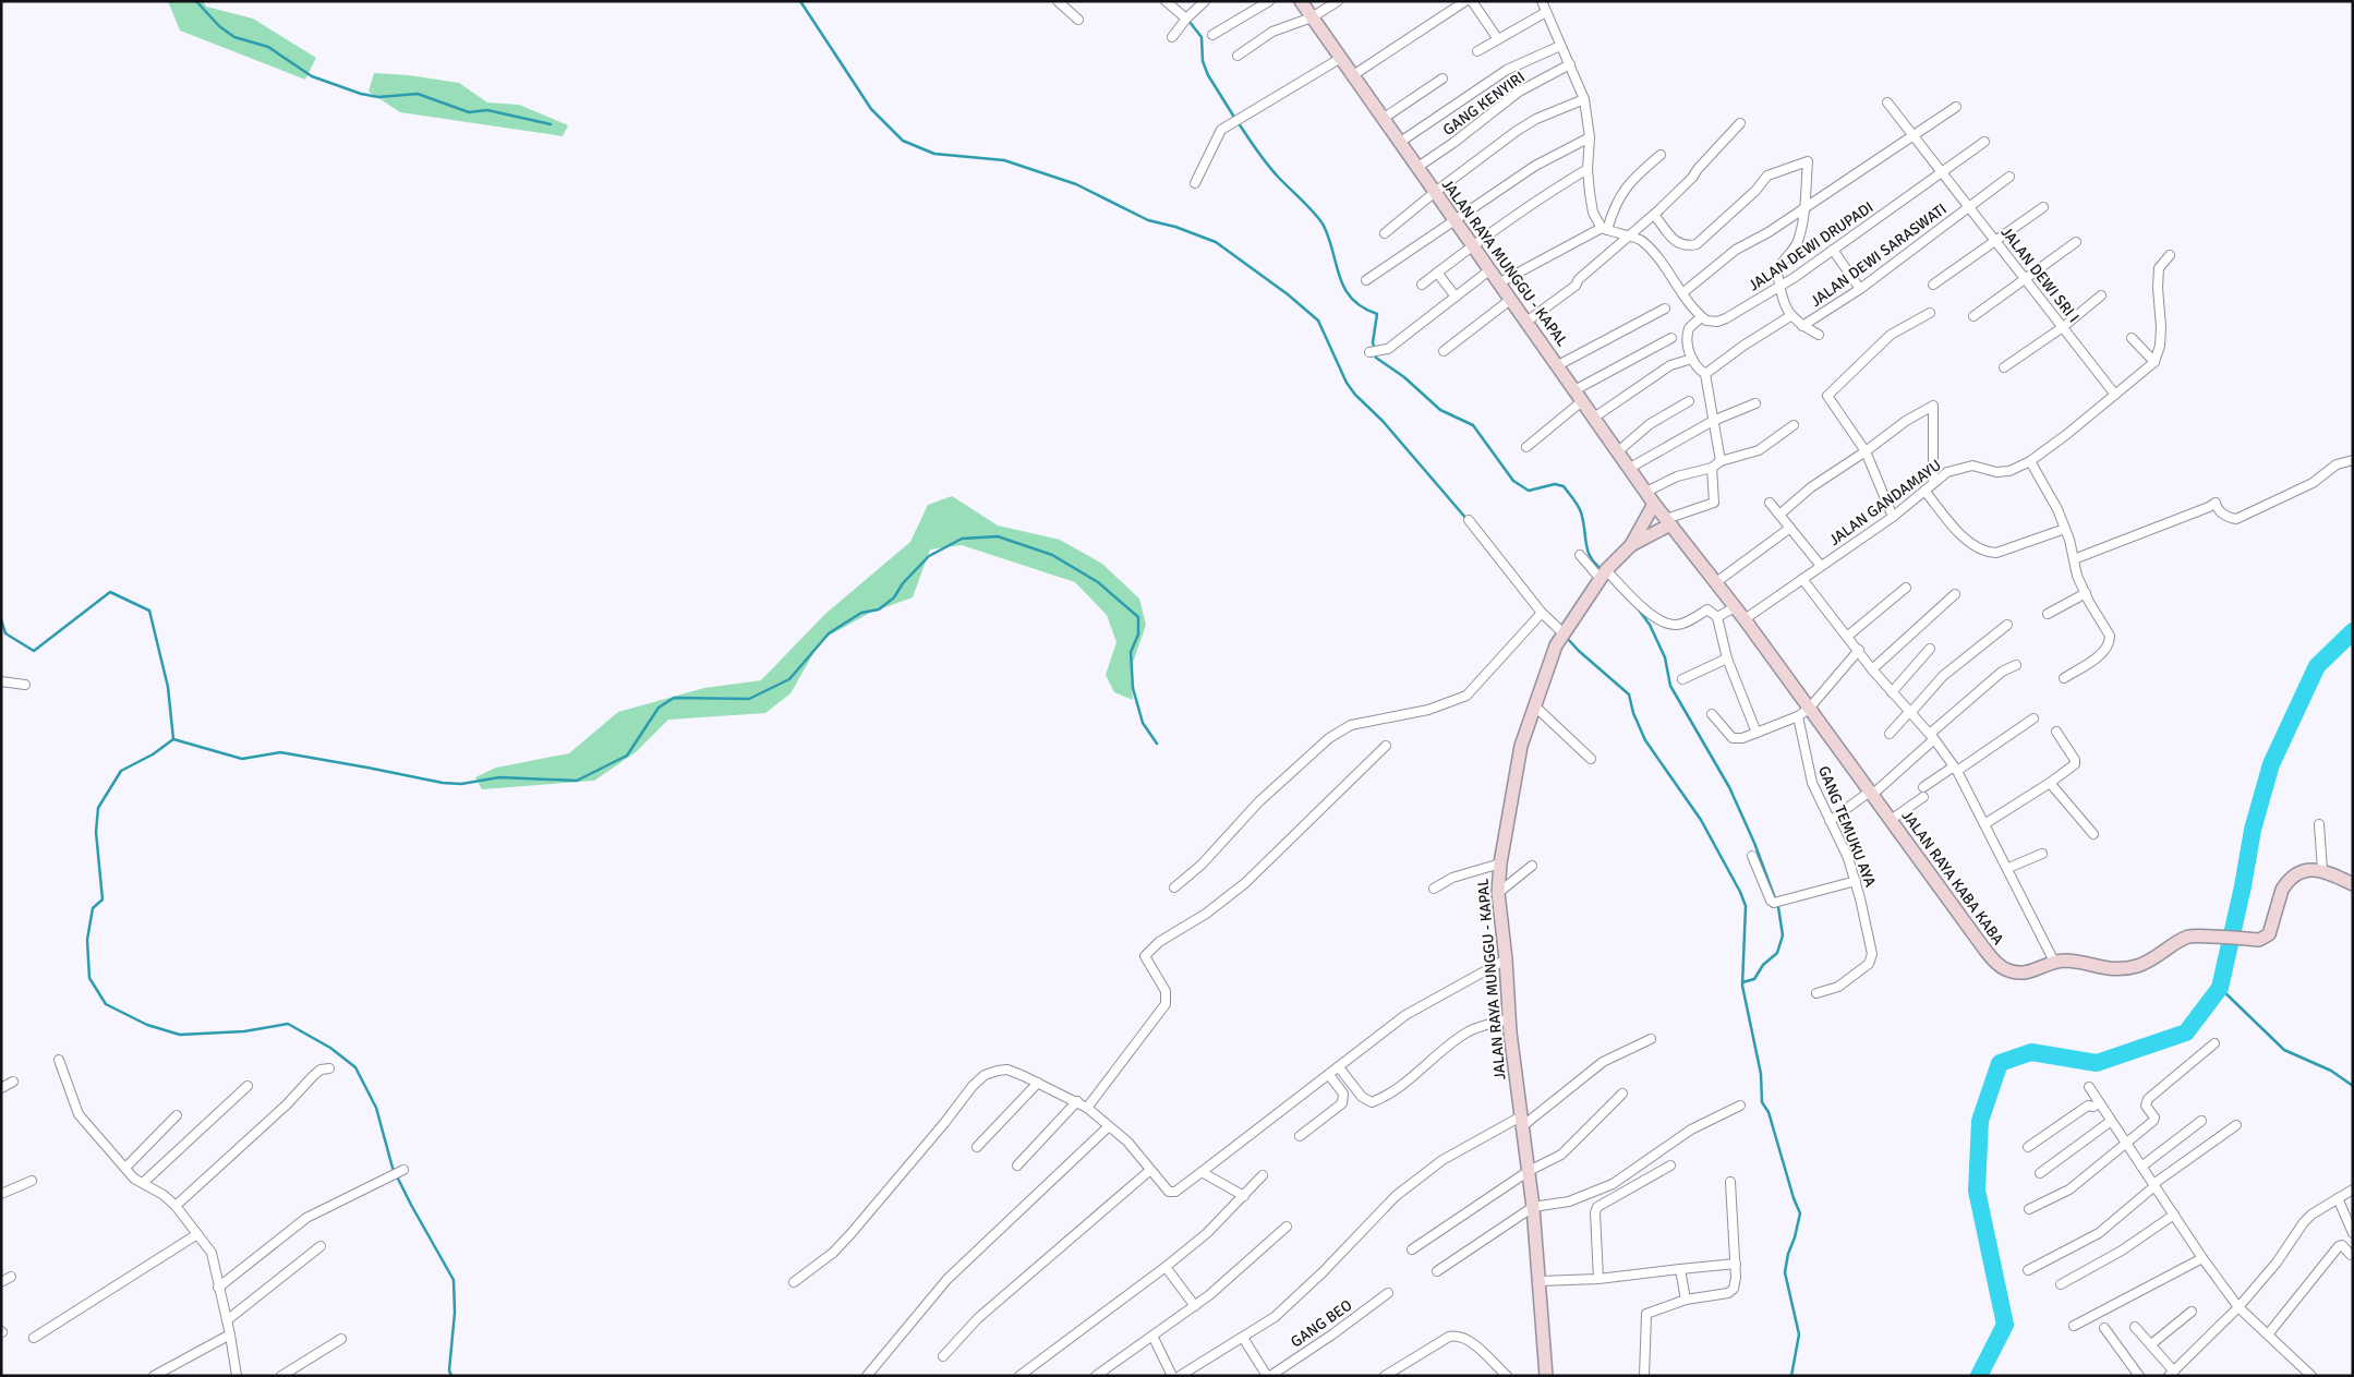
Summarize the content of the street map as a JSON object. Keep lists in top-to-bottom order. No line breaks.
{"streets":{"street":["GANG KENYIRI","JALAN DEWI DRUPADI","JALAN DEWI SARASWATI","JALAN RAYA MUNGGU - KAPAL","JALAN DEWI SRI I","JALAN GANDAMAYU","GANG TEMUKU AYA","JALAN RAYA KABA KABA","GANG BEO"]},"crossings":[["GANG KENYIRI","JALAN RAYA MUNGGU - KAPAL"],["JALAN DEWI DRUPADI","JALAN DEWI SRI I"],["JALAN DEWI SARASWATI","JALAN DEWI SRI I"],["JALAN RAYA MUNGGU - KAPAL","JALAN RAYA KABA KABA"],["JALAN DEWI SRI I","JALAN GANDAMAYU"],["JALAN GANDAMAYU","JALAN RAYA KABA KABA"]]}
